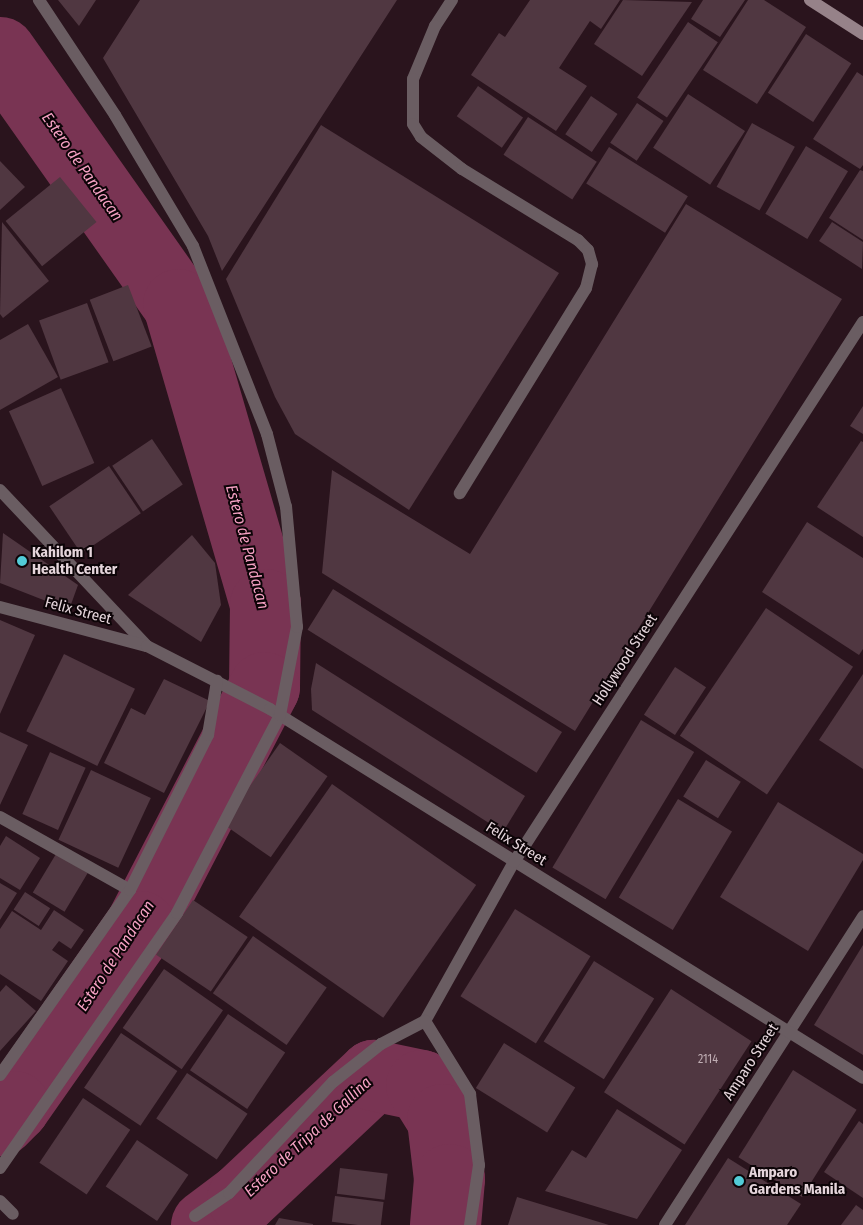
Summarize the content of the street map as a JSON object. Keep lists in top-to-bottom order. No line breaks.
{"streets":{"street":["Felix Street","Hollywood Street","Amparo Street"]},"crossings":[["Felix Street","Hollywood Street"],["Felix Street","Amparo Street"]],"water":["Estero de Pandacan","Estero de Tripa de Gallina"],"places":["Kahilom 1 Health Center","Amparo Gardens Manila"],"house_numbers":["2114"]}
